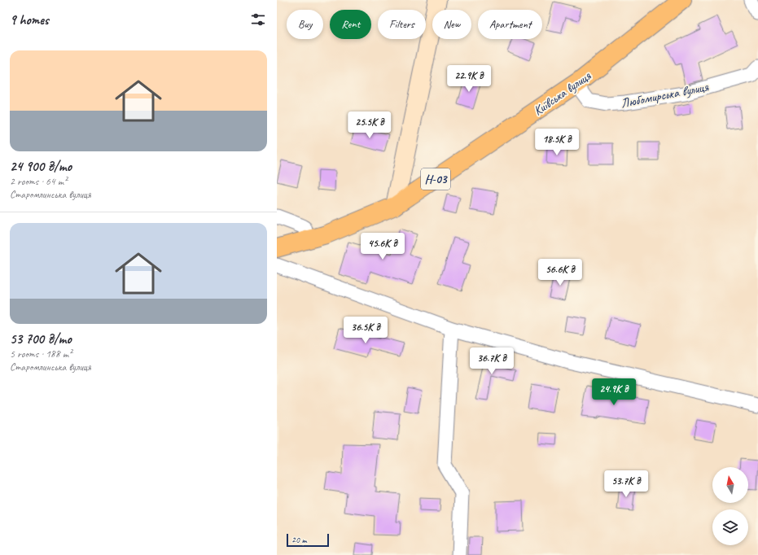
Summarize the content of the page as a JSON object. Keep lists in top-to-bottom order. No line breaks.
{"streets":{"main road":["Київська вулиця","Н-03"],"street":["Любомирська вулиця"]},"crossings":[["Київська вулиця","Любомирська вулиця"]],"scale_bar":"20 m","north":"top","page":{"heading":"9 homes","chip":["Buy","Rent","Filters","New","Apartment"],"list":[{"name":"24 900 ₴/mo","note":"2 rooms · 64 m² · Старомлинська вулиця"},{"name":"53 700 ₴/mo","note":"5 rooms · 188 m² · Старомлинська вулиця"}],"price":["22.9K ₴","25.5K ₴","18.5K ₴","45.6K ₴","56.6K ₴","36.5K ₴","36.7K ₴","24.9K ₴","53.7K ₴"],"scale":"20 m"}}
